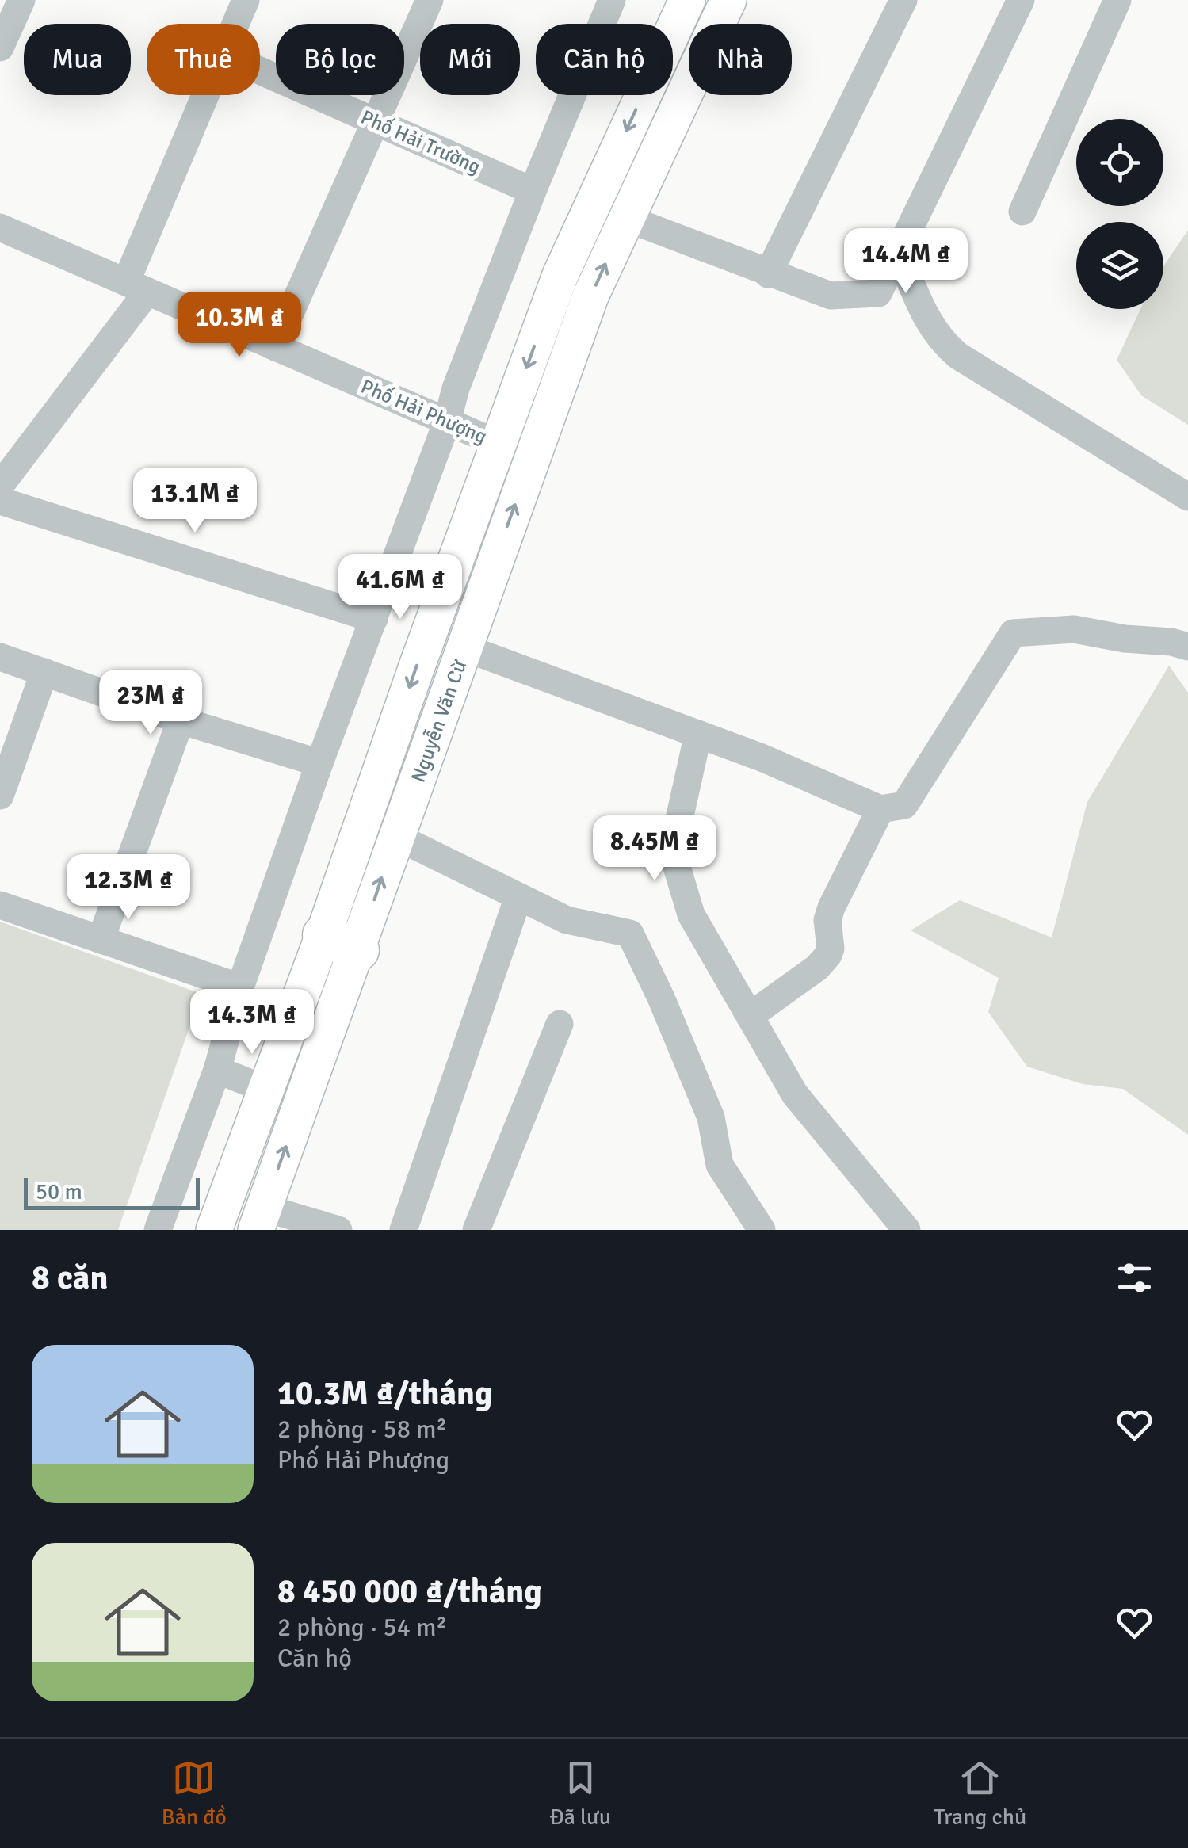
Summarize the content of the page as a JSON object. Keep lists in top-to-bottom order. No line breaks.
{"streets":{"main road":["Nguyễn Văn Cừ"],"street":["Phố Hải Trường","Phố Hải Phượng"]},"crossings":[["Phố Hải Phượng","Nguyễn Văn Cừ"]],"scale_bar":"50 m","page":{"chip":["Mua","Thuê","Bộ lọc","Mới","Căn hộ","Nhà"],"price":["14.4M ₫","10.3M ₫","13.1M ₫","41.6M ₫","23M ₫","8.45M ₫","12.3M ₫","14.3M ₫"],"scale":"50 m","heading":"8 căn","list":[{"name":"10.3M ₫/tháng","note":"2 phòng · 58 m² · Phố Hải Phượng"},{"name":"8 450 000 ₫/tháng","note":"2 phòng · 54 m² · Căn hộ"}],"tabs":["Bản đồ","Đã lưu","Trang chủ"]}}
